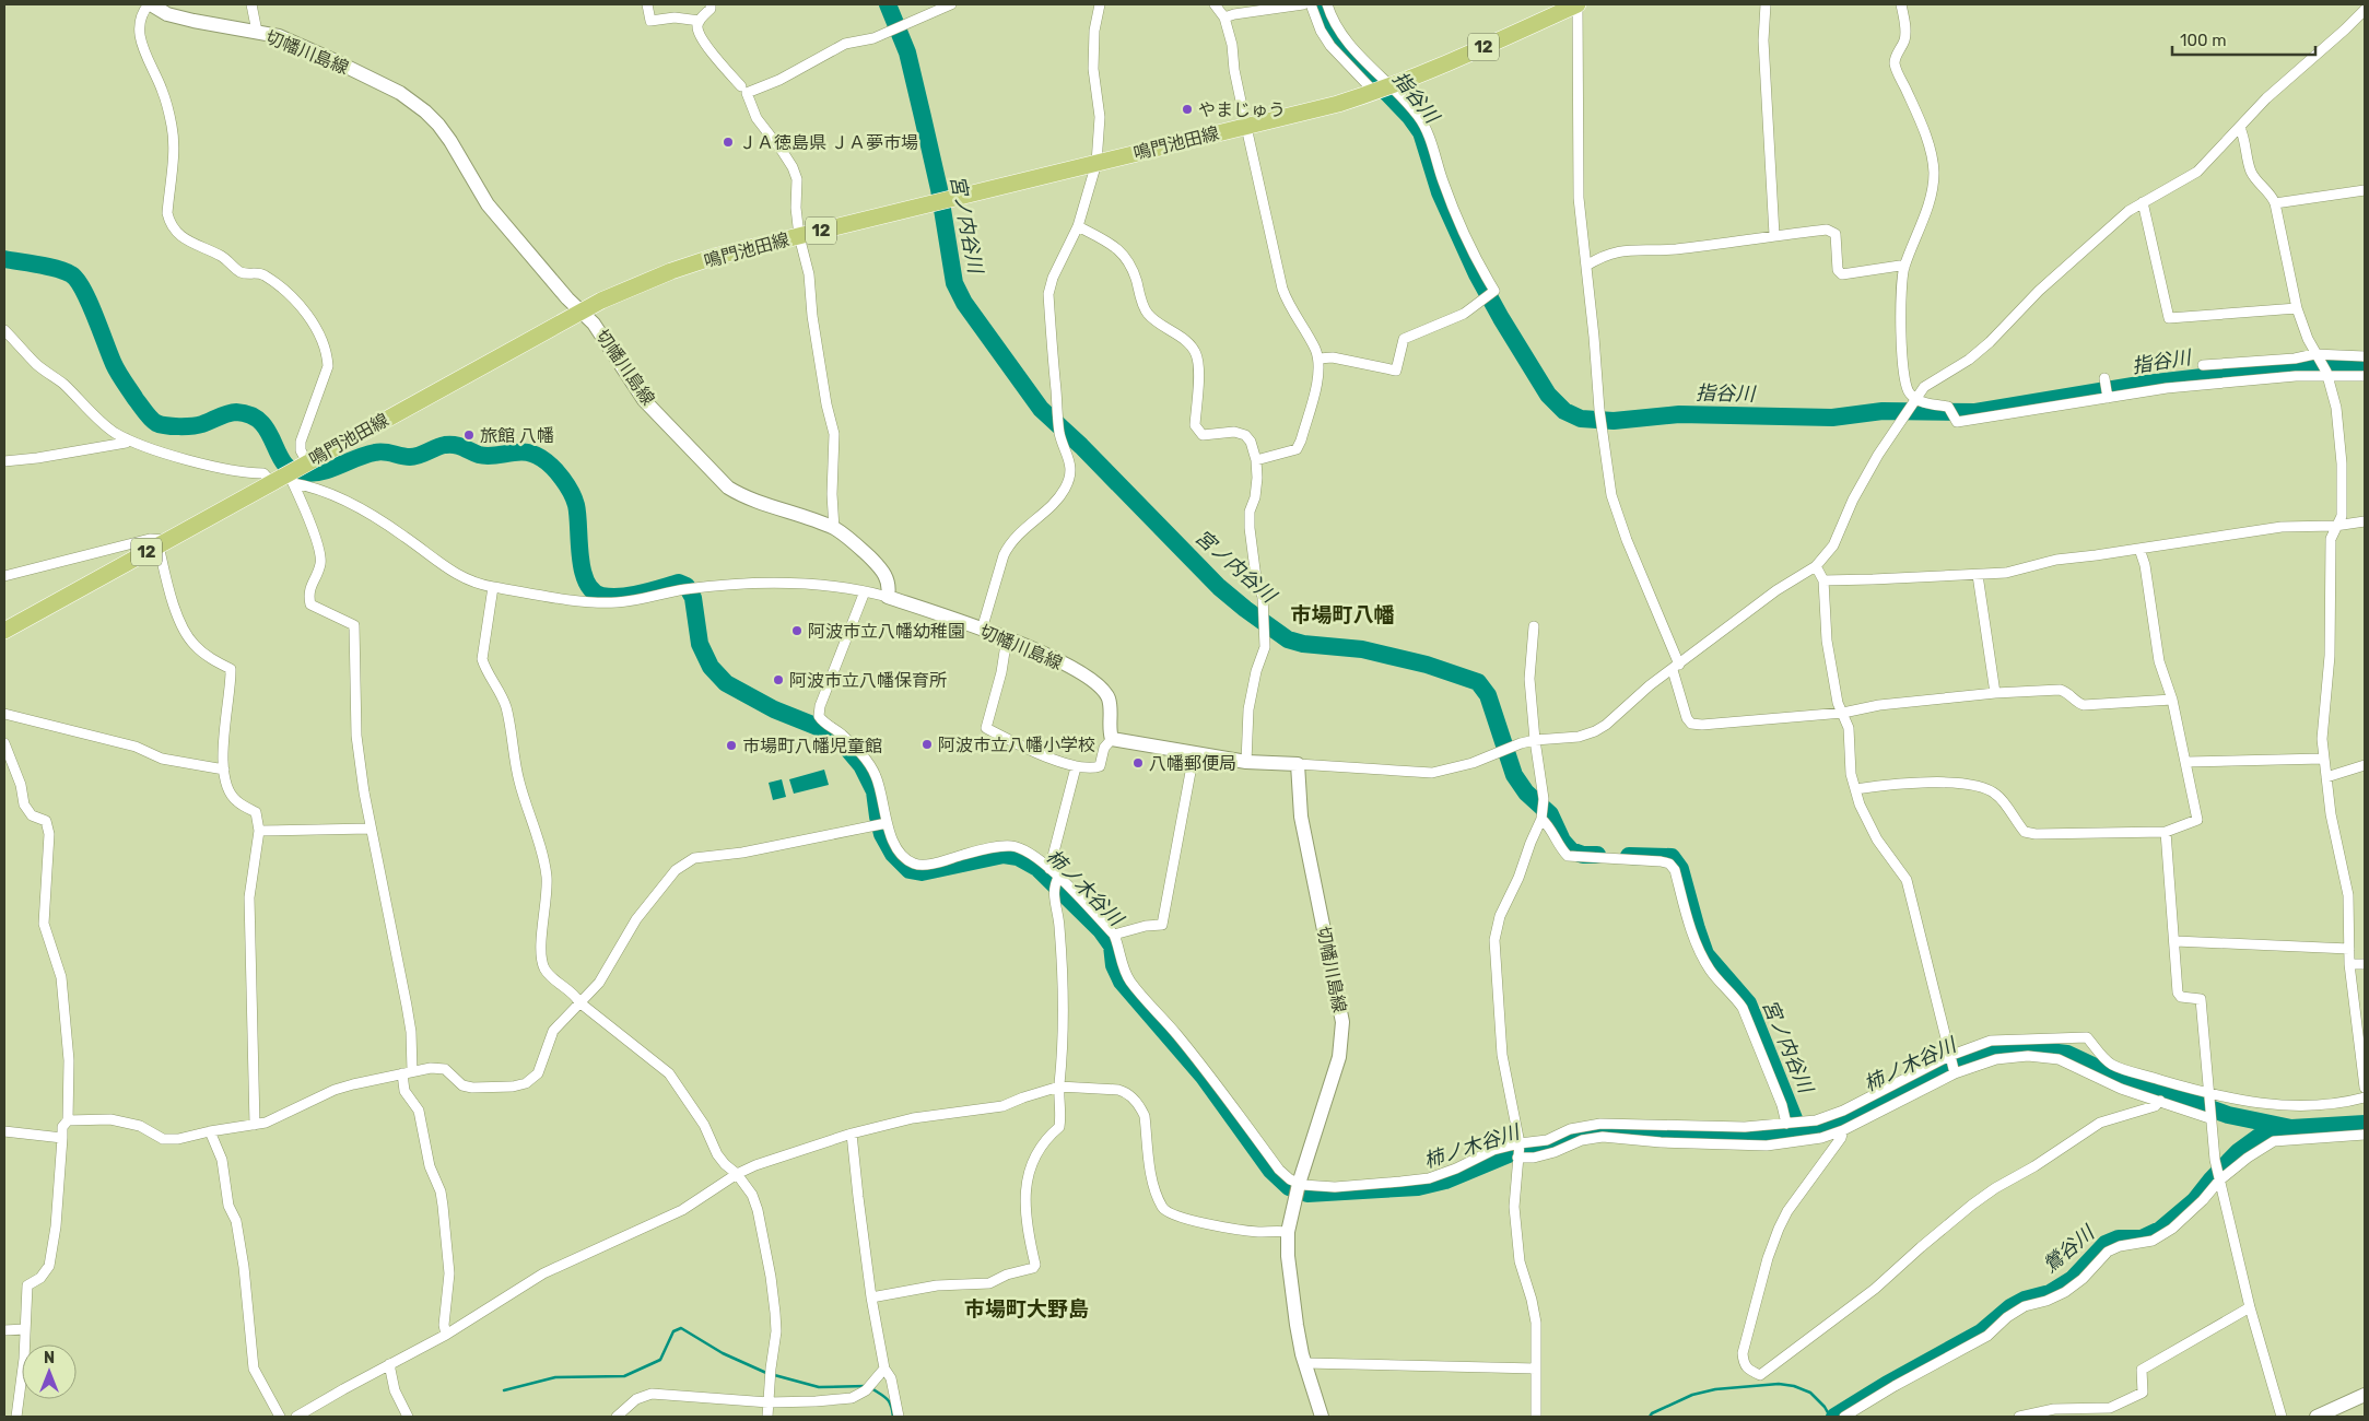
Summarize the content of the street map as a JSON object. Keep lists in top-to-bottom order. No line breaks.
{"streets":{"main road":["12","切幡川島線","鳴門池田線"]},"crossings":[["切幡川島線","鳴門池田線"]],"districts":["市場町八幡","市場町大野島"],"water":["指谷川","宮ノ内谷川","柿ノ木谷川","鶯谷川"],"places":["やまじゅう","ＪＡ徳島県 ＪＡ夢市場","旅館 八幡","阿波市立八幡幼稚園","阿波市立八幡保育所","阿波市立八幡小学校","市場町八幡児童館","八幡郵便局"],"scale_bar":"100 m","north":"top"}
